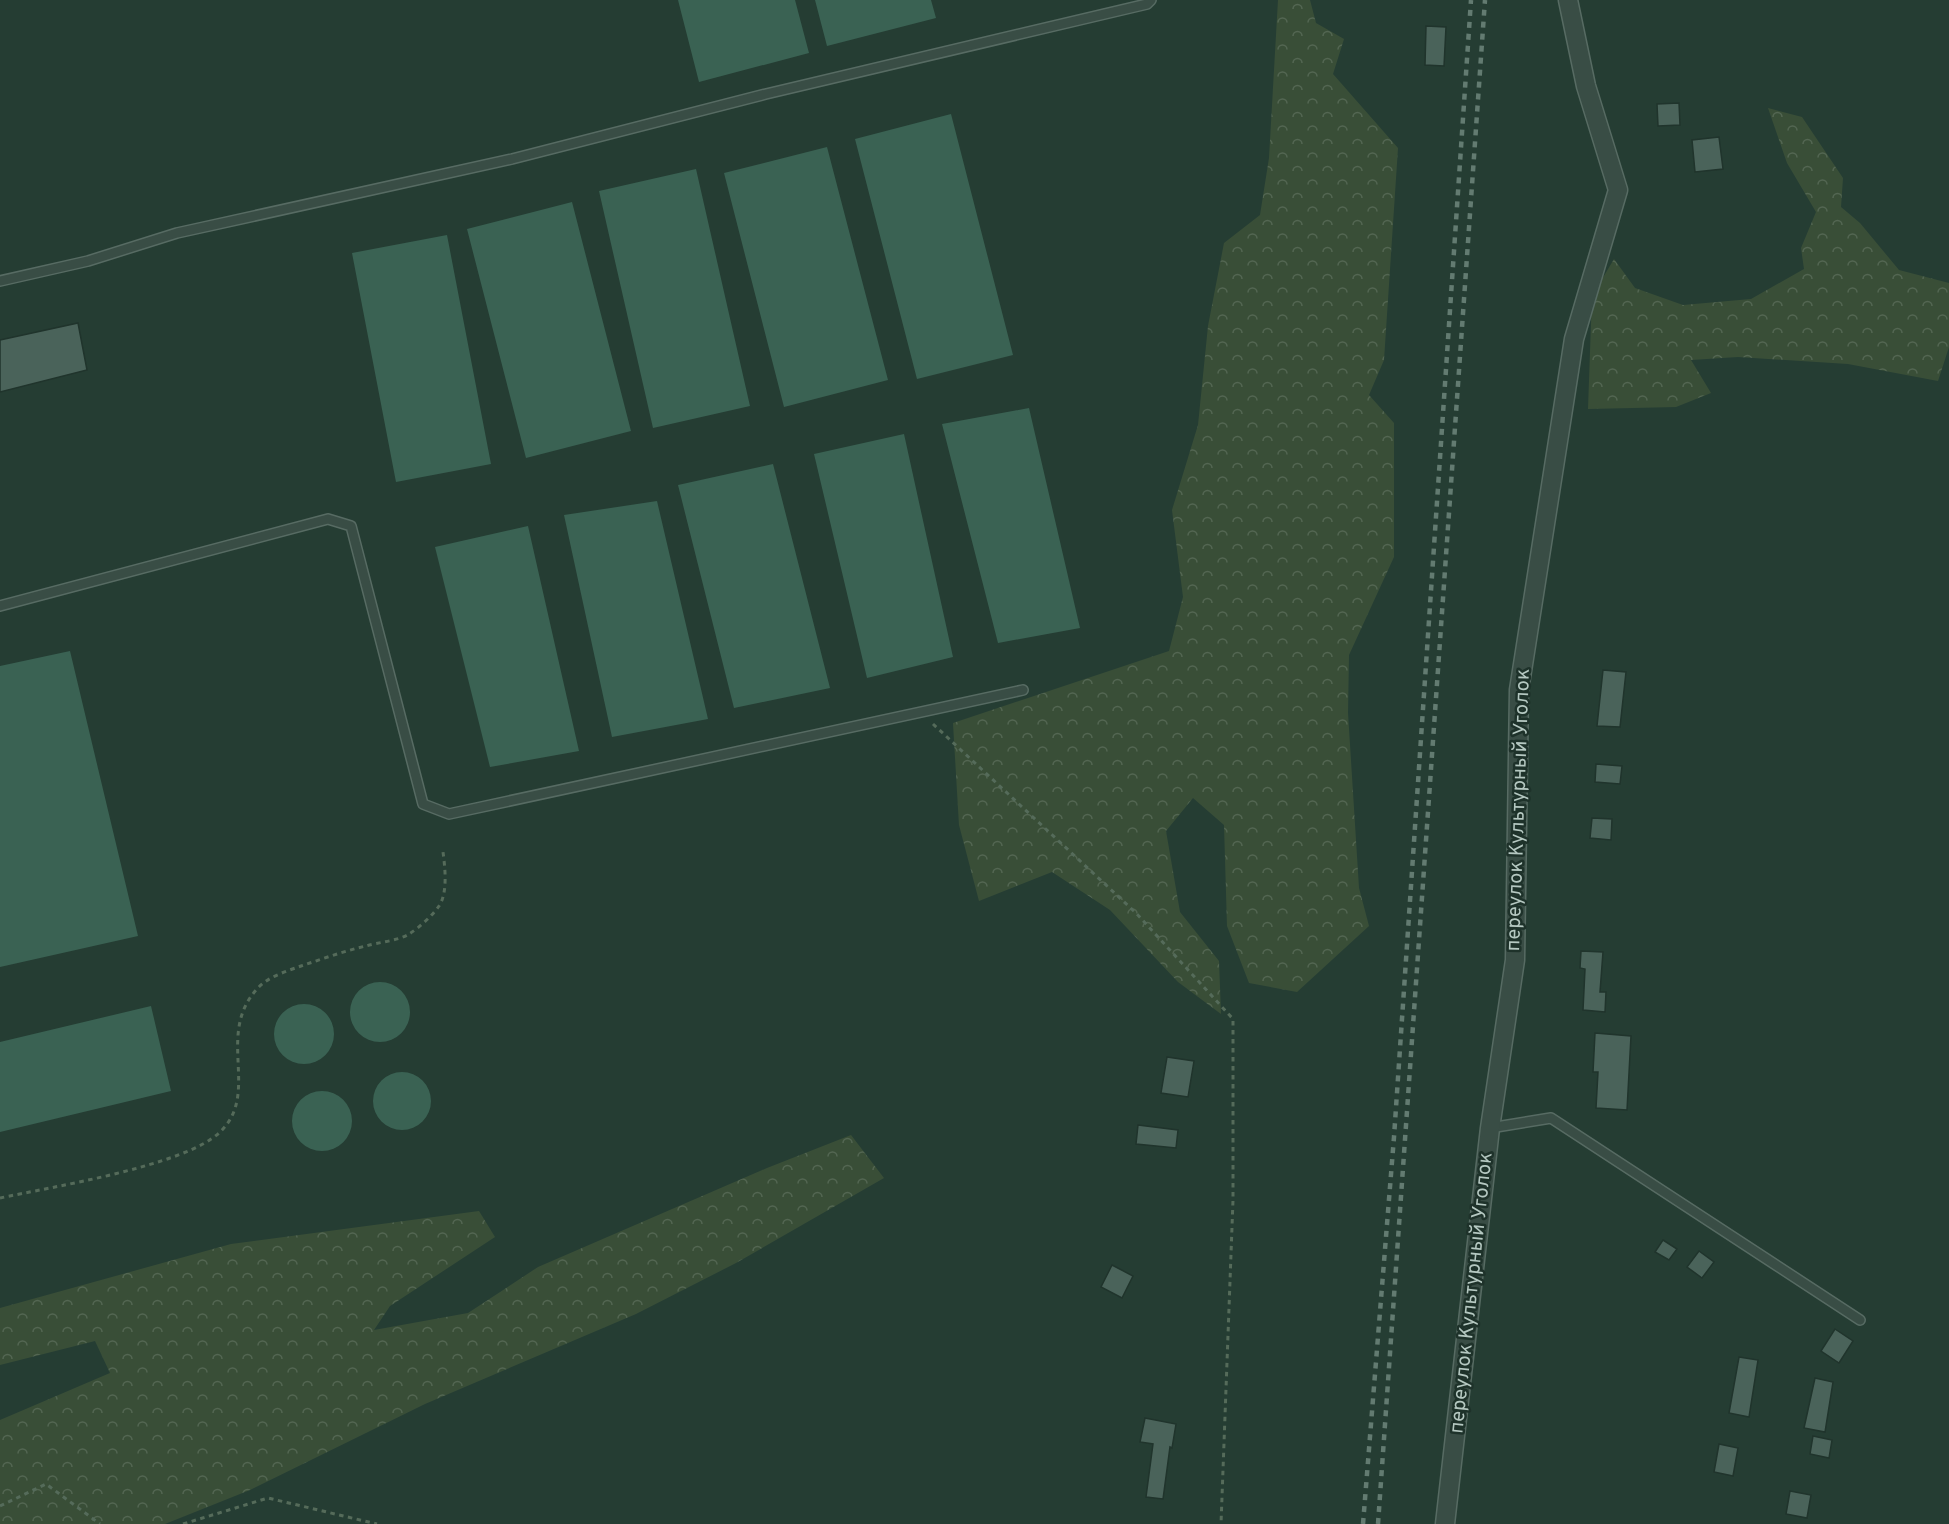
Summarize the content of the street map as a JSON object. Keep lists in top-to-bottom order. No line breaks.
{"streets":{"street":["переулок Культурный Уголок"]}}
